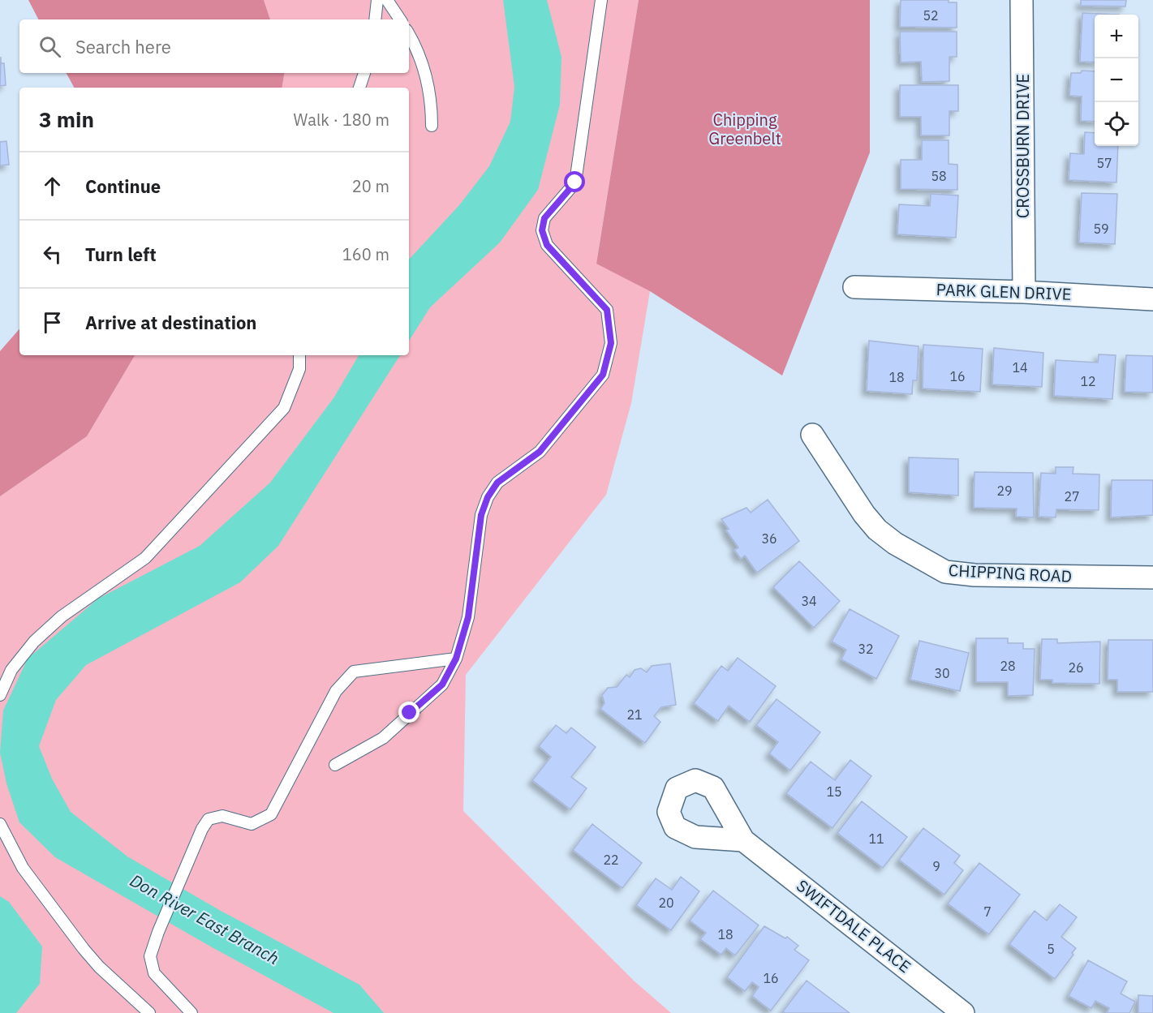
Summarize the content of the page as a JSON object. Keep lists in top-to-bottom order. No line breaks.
{"streets":{"street":["CROSSBURN DRIVE","PARK GLEN DRIVE","CHIPPING ROAD","SWIFTDALE PLACE"]},"crossings":[["CROSSBURN DRIVE","PARK GLEN DRIVE"]],"water":["Don River East Branch"],"parks":["Chipping Greenbelt"],"house_numbers":["52","57","58","59","14","16","18","12","29","27","36","34","32","28","26","30","21","15","11","22","9","20","7","18","5","16"],"page":{"map_buttons":["+","−"],"search":"Search here","heading":["3 min","Walk · 180 m"],"list":[["Continue","20 m"],["Turn left","160 m"],"Arrive at destination"]}}
